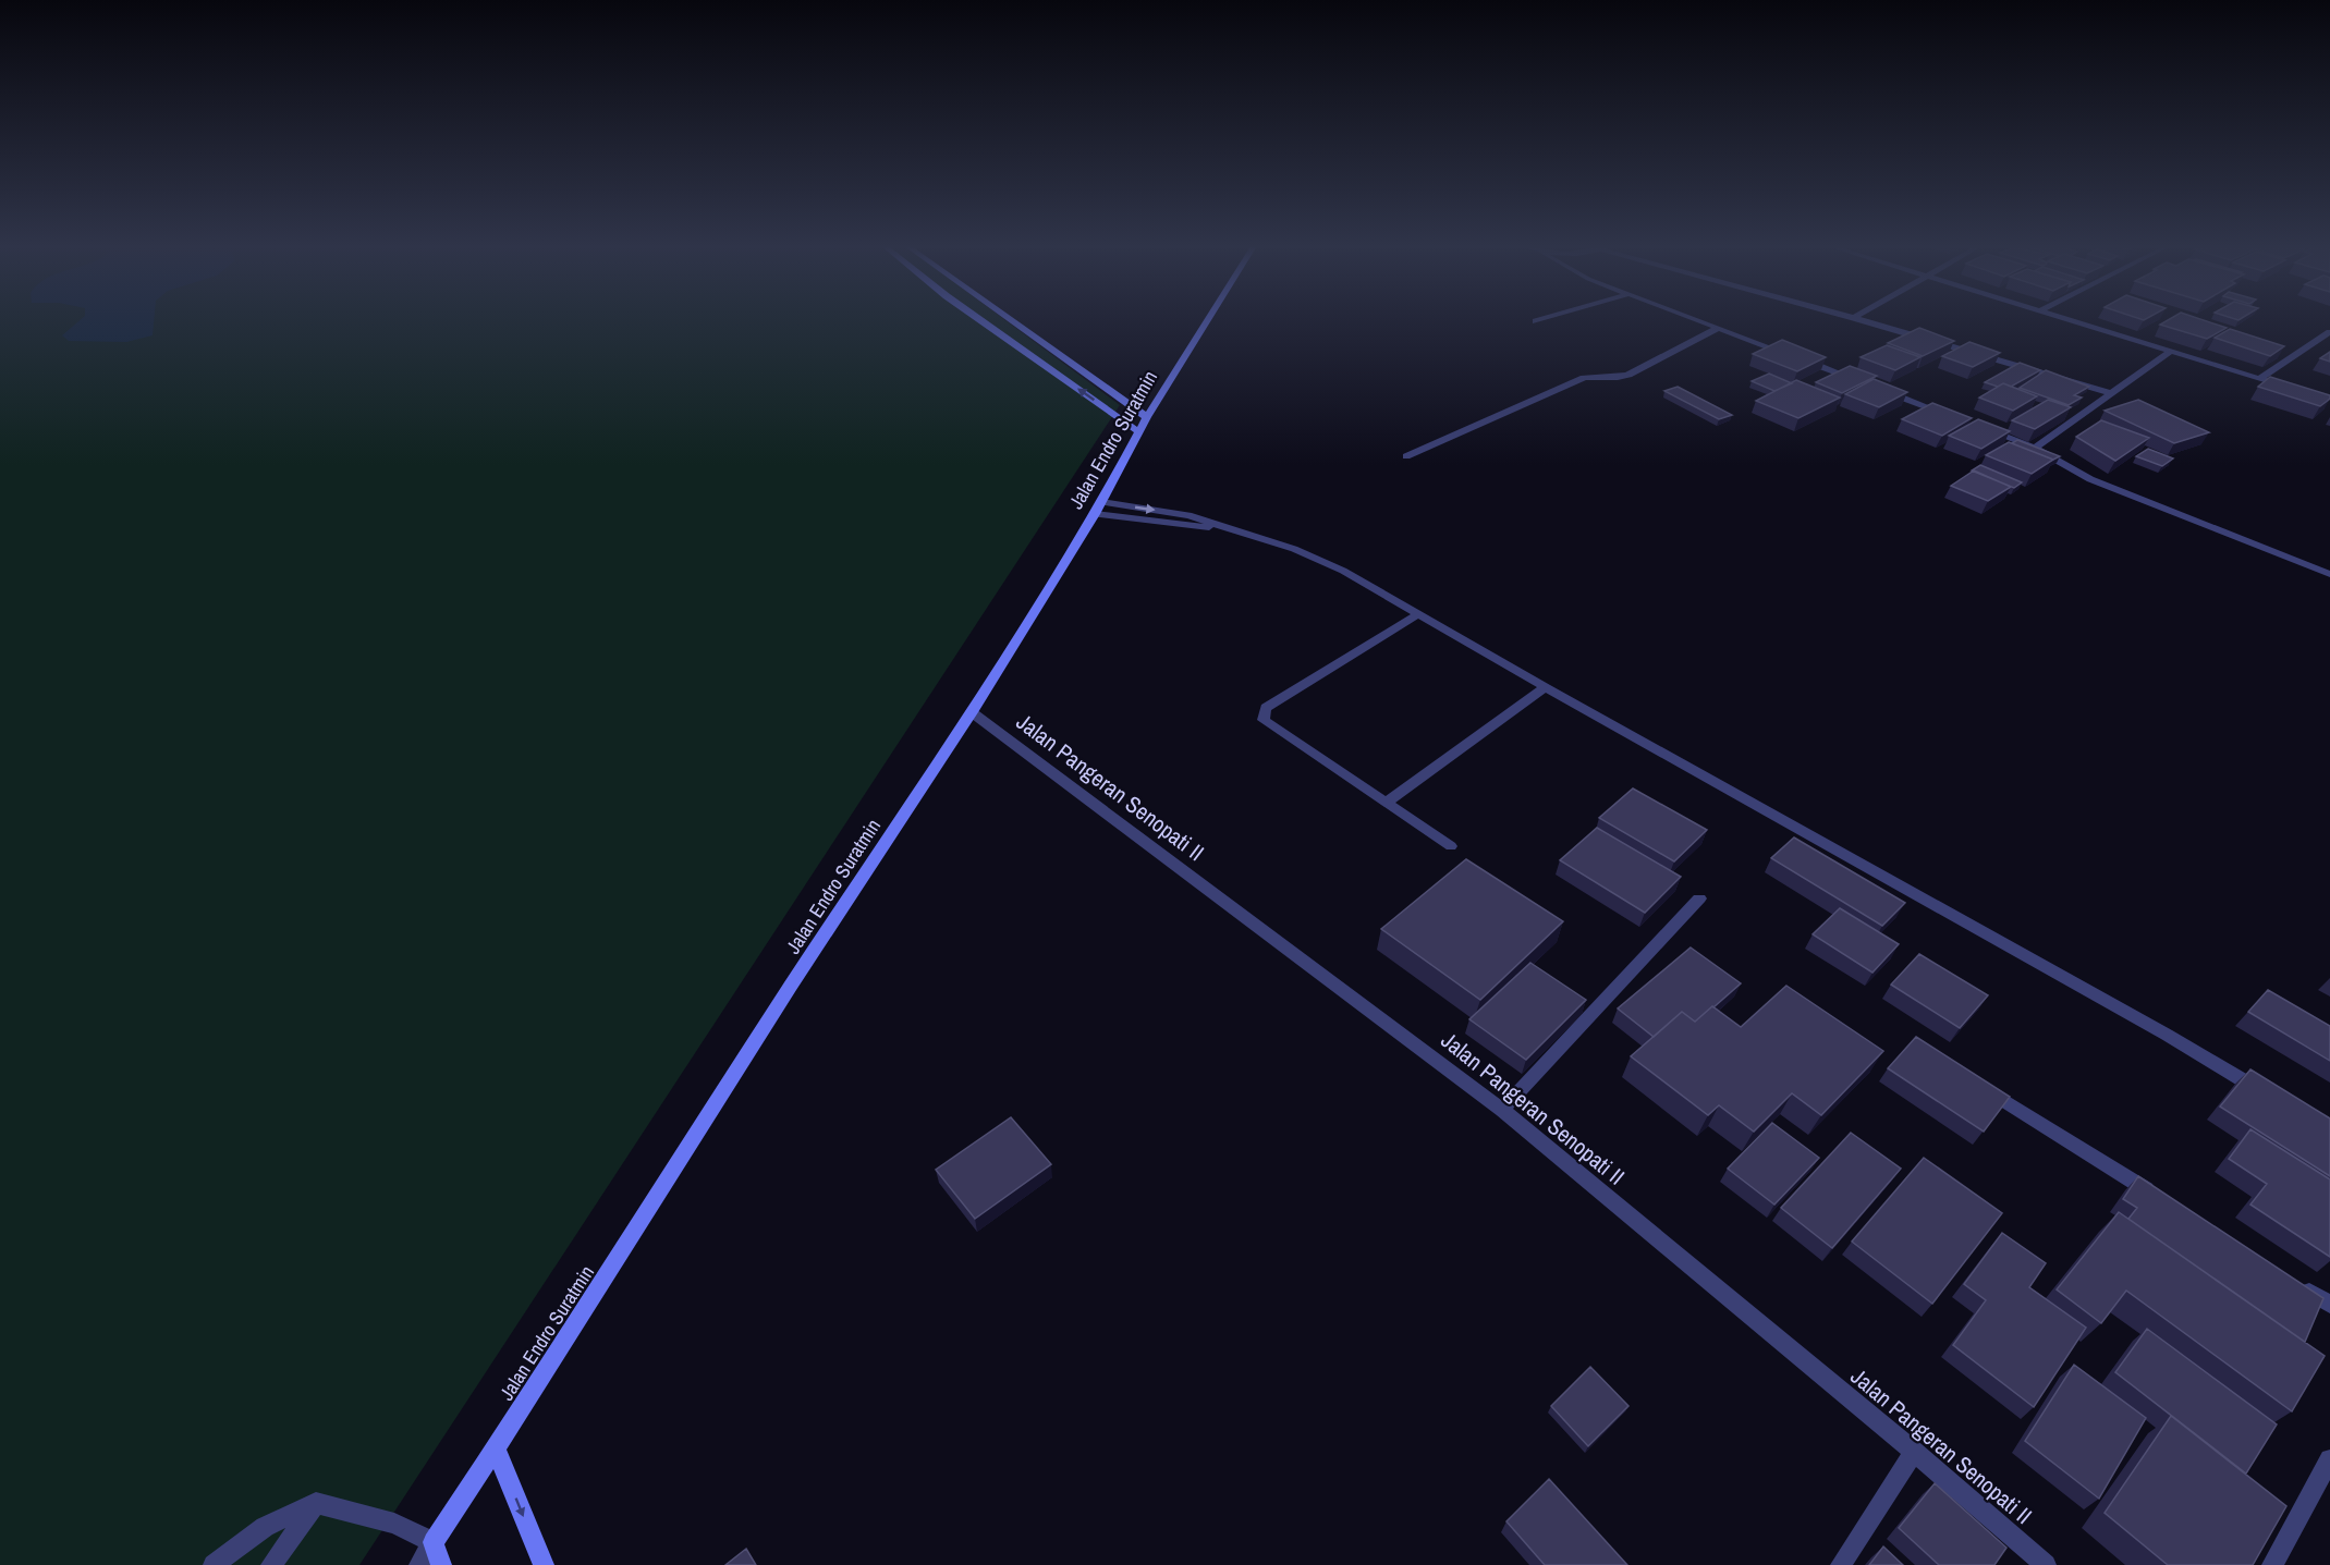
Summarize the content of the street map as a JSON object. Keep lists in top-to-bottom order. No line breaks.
{"streets":{"main road":["Jalan Endro Suratmin"],"street":["Jalan Pangeran Senopati II"]},"crossings":[["Jalan Endro Suratmin","Jalan Pangeran Senopati II"]]}
